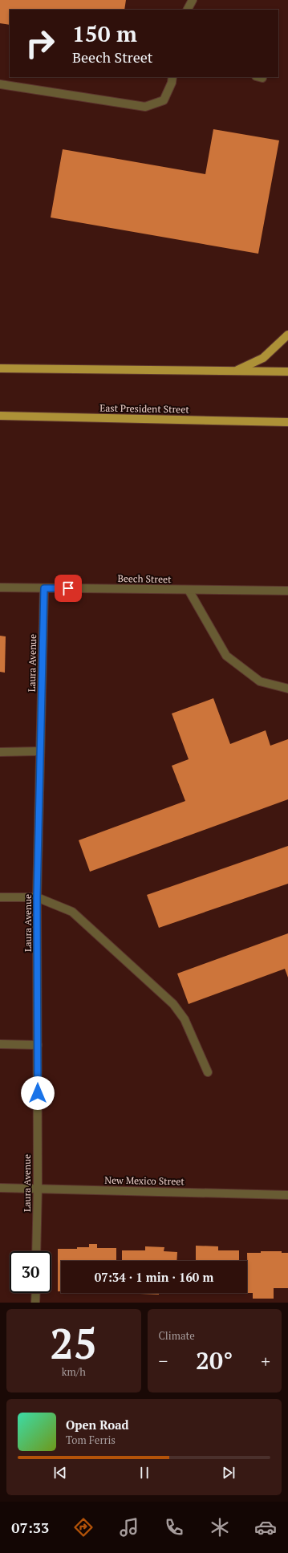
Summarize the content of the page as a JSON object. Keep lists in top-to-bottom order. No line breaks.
{"streets":{"main road":["East President Street"],"street":["Beech Street","Laura Avenue","New Mexico Street"]},"crossings":[["Beech Street","Laura Avenue"],["Laura Avenue","New Mexico Street"]],"page":{"turn":["150 m","Beech Street"],"limit":"30","trip":"07:34 · 1 min · 160 m","tile":[["25","km/h"],"Climate"],"heat":["−","20°","+"],"song":["Open Road","Tom Ferris"],"tabs":"07:33"}}
